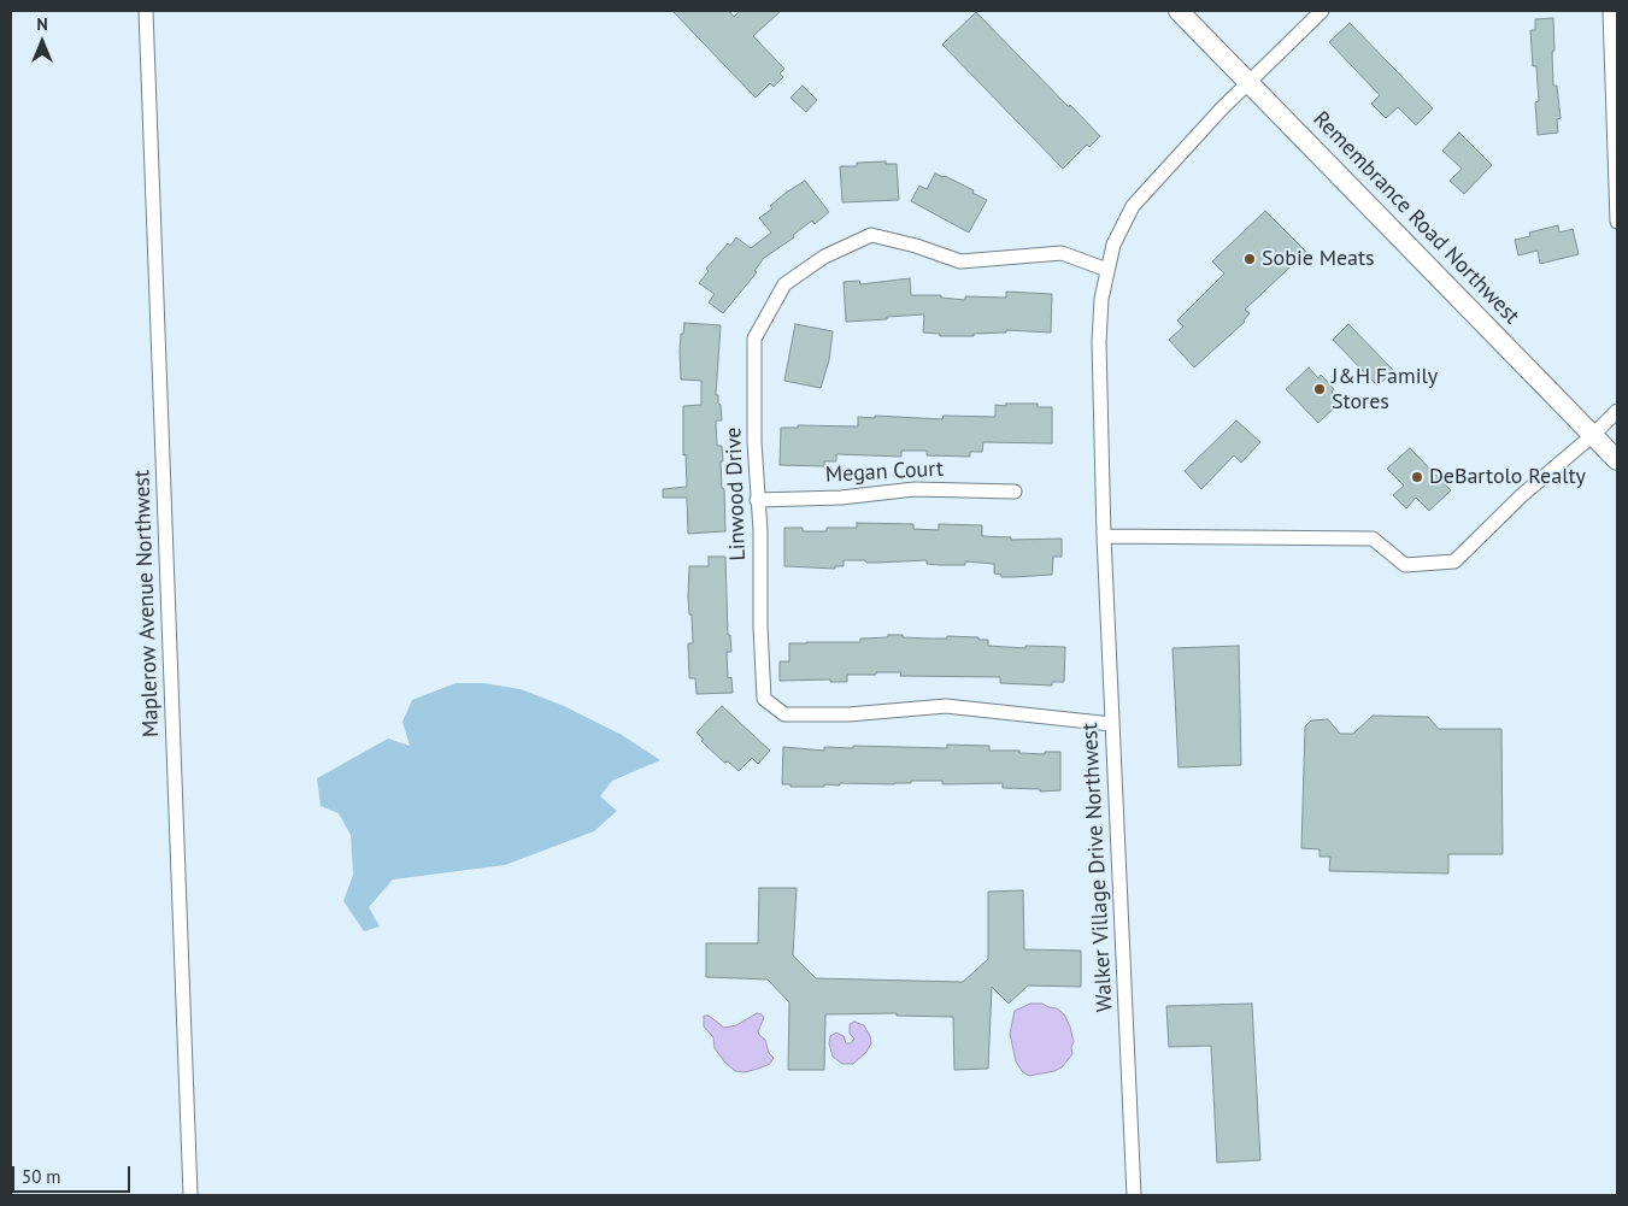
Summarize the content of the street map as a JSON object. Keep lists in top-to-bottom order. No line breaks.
{"streets":{"main road":["Remembrance Road Northwest"],"street":["Megan Court","Linwood Drive","Maplerow Avenue Northwest","Walker Village Drive Northwest"]},"crossings":[["Remembrance Road Northwest","Walker Village Drive Northwest"],["Megan Court","Linwood Drive"],["Linwood Drive","Walker Village Drive Northwest"]],"places":["Sobie Meats","J&H Family Stores","DeBartolo Realty"],"scale_bar":"50 m","north":"top"}
